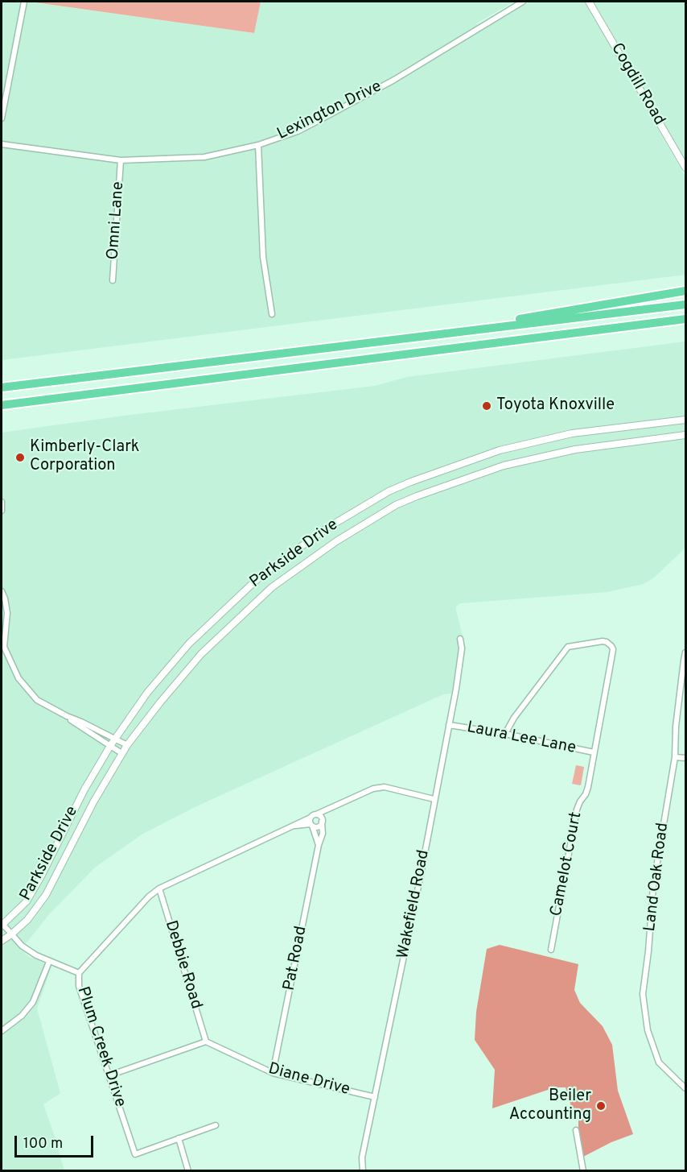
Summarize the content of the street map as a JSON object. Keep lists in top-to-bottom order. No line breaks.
{"streets":{"street":["Cogdill Road","Lexington Drive","Omni Lane","Parkside Drive","Laura Lee Lane","Camelot Court","Land Oak Road","Wakefield Road","Pat Road","Debbie Road","Plum Creek Drive","Diane Drive"]},"crossings":[["Lexington Drive","Omni Lane"],["Laura Lee Lane","Camelot Court"],["Laura Lee Lane","Wakefield Road"],["Wakefield Road","Plum Creek Drive"],["Wakefield Road","Diane Drive"],["Pat Road","Plum Creek Drive"],["Pat Road","Diane Drive"],["Debbie Road","Plum Creek Drive"],["Debbie Road","Diane Drive"]],"places":["Toyota Knoxville","Kimberly-Clark Corporation","Beiler Accounting"],"scale_bar":"100 m"}
